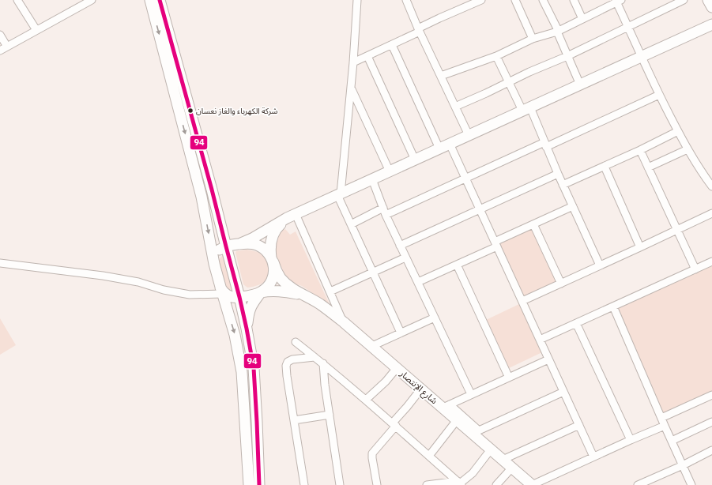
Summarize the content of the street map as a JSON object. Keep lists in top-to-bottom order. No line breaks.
{"streets":{"main road":["شارع الإنتصار"]},"places":["شركة الكهرباء والغاز نعسان"],"lines":["transit line 94"]}
